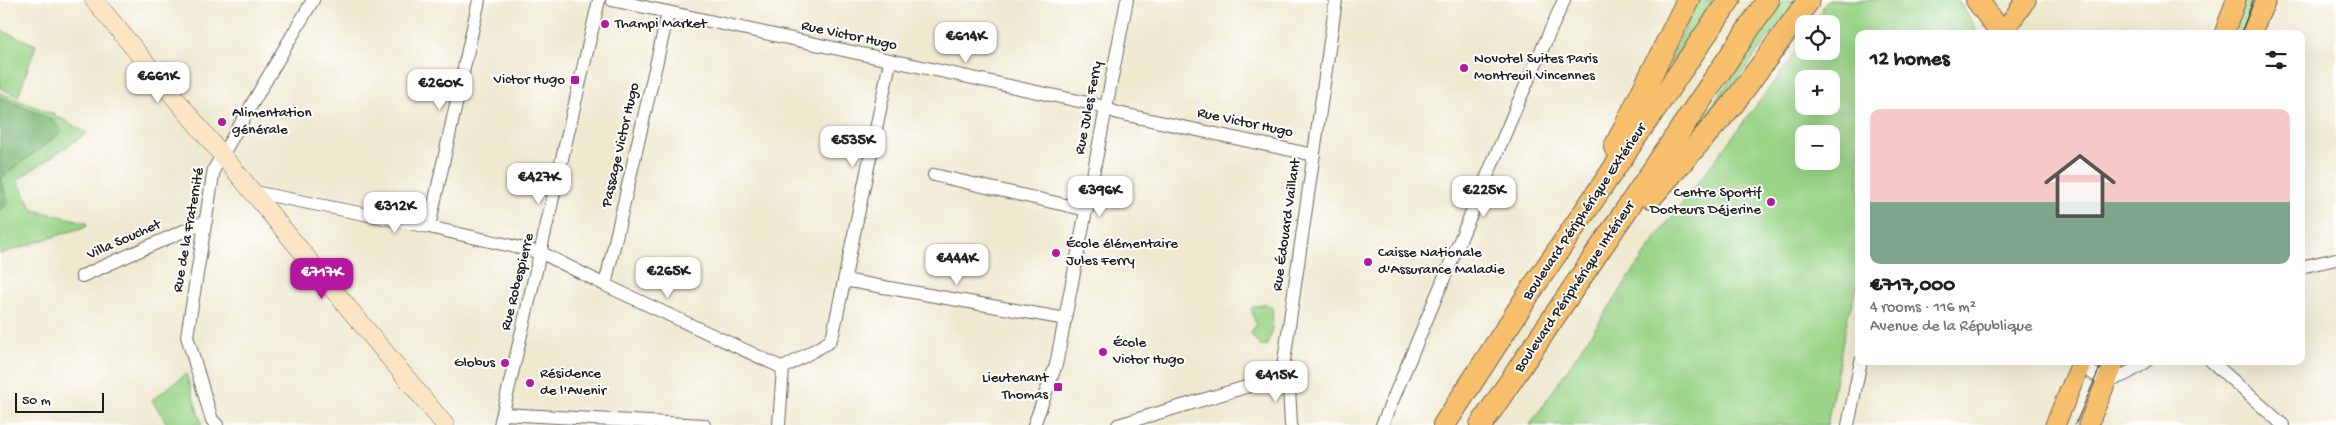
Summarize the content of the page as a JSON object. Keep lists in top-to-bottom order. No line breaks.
{"streets":{"highway":["Boulevard Périphérique Extérieur","Boulevard Périphérique Intérieur"],"street":["Rue Victor Hugo","Rue Jules Ferry","Passage Victor Hugo","Rue Édouard Vaillant","Rue de la Fraternité","Villa Souchet","Rue Robespierre"]},"crossings":[["Rue Victor Hugo","Rue Jules Ferry"],["Rue Victor Hugo","Passage Victor Hugo"],["Rue Victor Hugo","Rue Édouard Vaillant"],["Rue de la Fraternité","Villa Souchet"]],"places":{"other":["Thampi Market","Novotel Suites Paris Montreuil Vincennes","Alimentation générale","Centre Sportif Docteurs Déjerine","École élémentaire Jules Ferry","Caisse Nationale d'Assurance Maladie","École Victor Hugo","Globus","Résidence de l'Avenir"],"transit":["Victor Hugo","Lieutenant Thomas"]},"scale_bar":"50 m","page":{"map_buttons":["+","−"],"price":["€614K","€661K","€260K","€535K","€427K","€396K","€225K","€312K","€444K","€265K","€717K","€415K"],"heading":"12 homes","list":[{"name":"€717,000","note":"4 rooms · 116 m² · Avenue de la République"}],"scale":"50 m"}}
